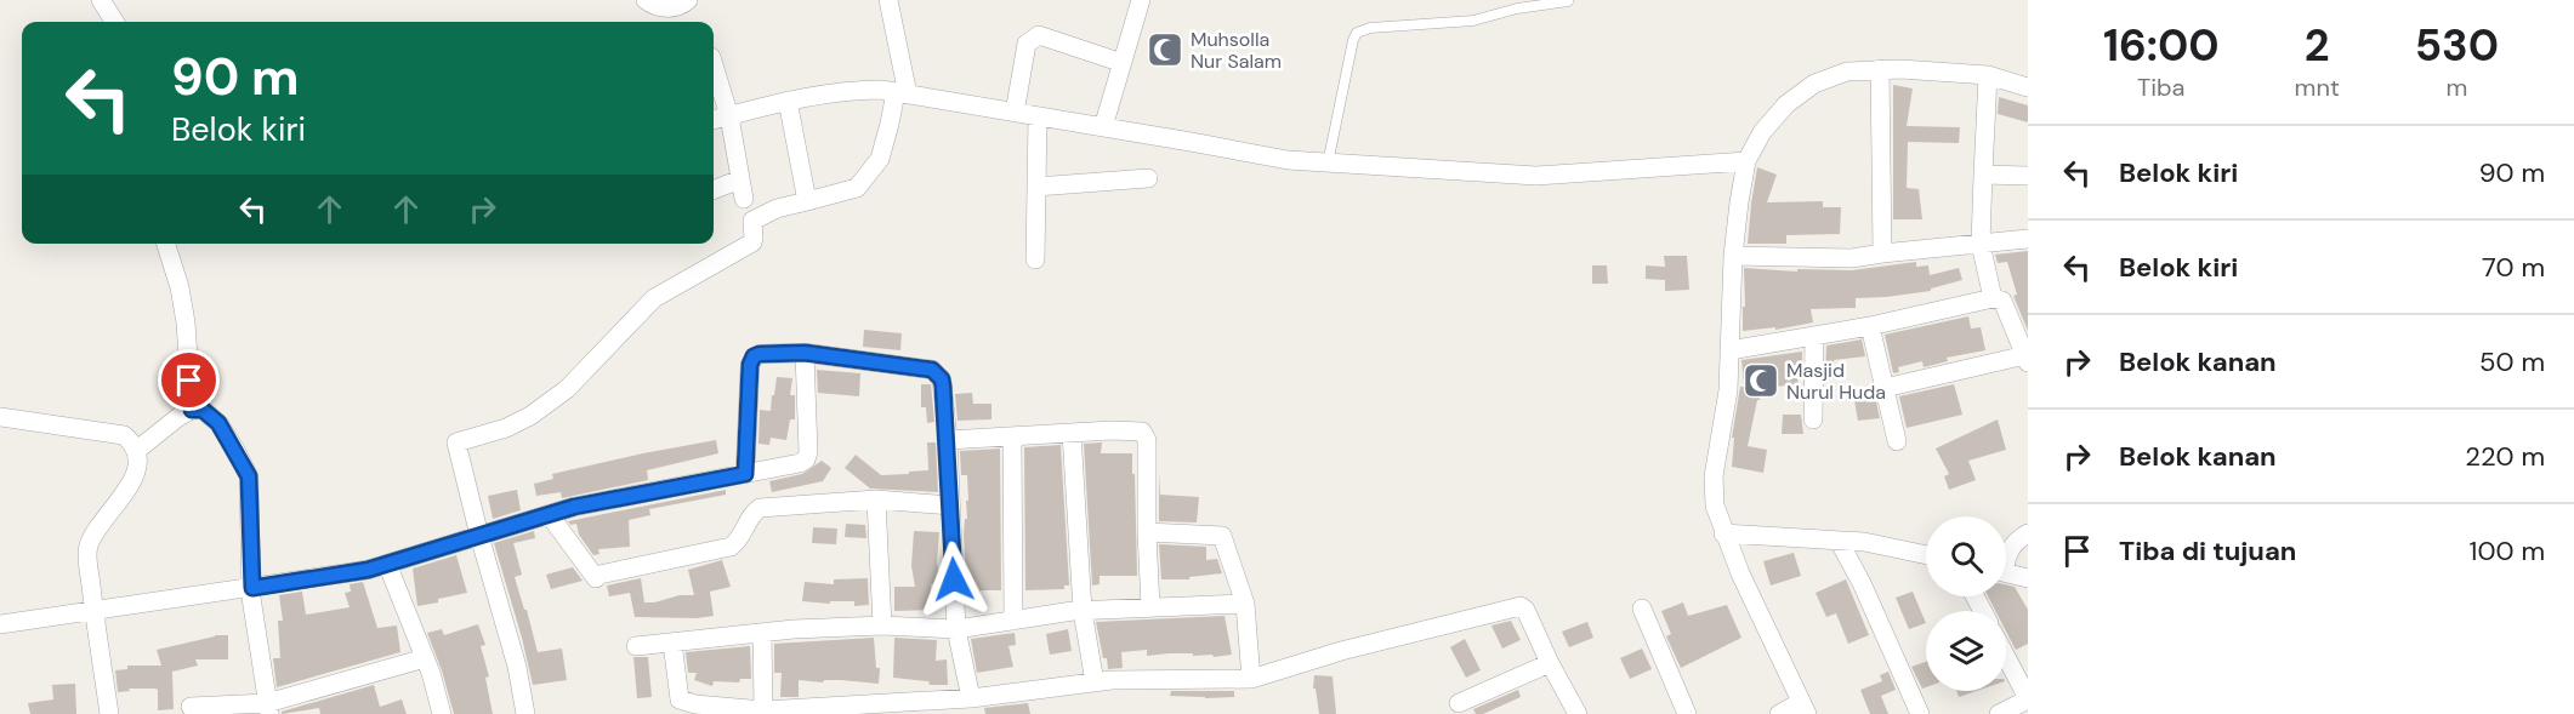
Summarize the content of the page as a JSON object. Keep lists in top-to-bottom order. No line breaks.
{"places":{"mosque":["Muhsolla Nur Salam","Masjid Nurul Huda"]},"page":{"eta":["16:00","Tiba","2","mnt","530","m"],"turn":["90 m","Belok kiri"],"list":[{"name":"Belok kiri","value":"90 m"},{"name":"Belok kiri","value":"70 m"},{"name":"Belok kanan","value":"50 m"},{"name":"Belok kanan","value":"220 m"},{"name":"Tiba di tujuan","value":"100 m"}]}}
